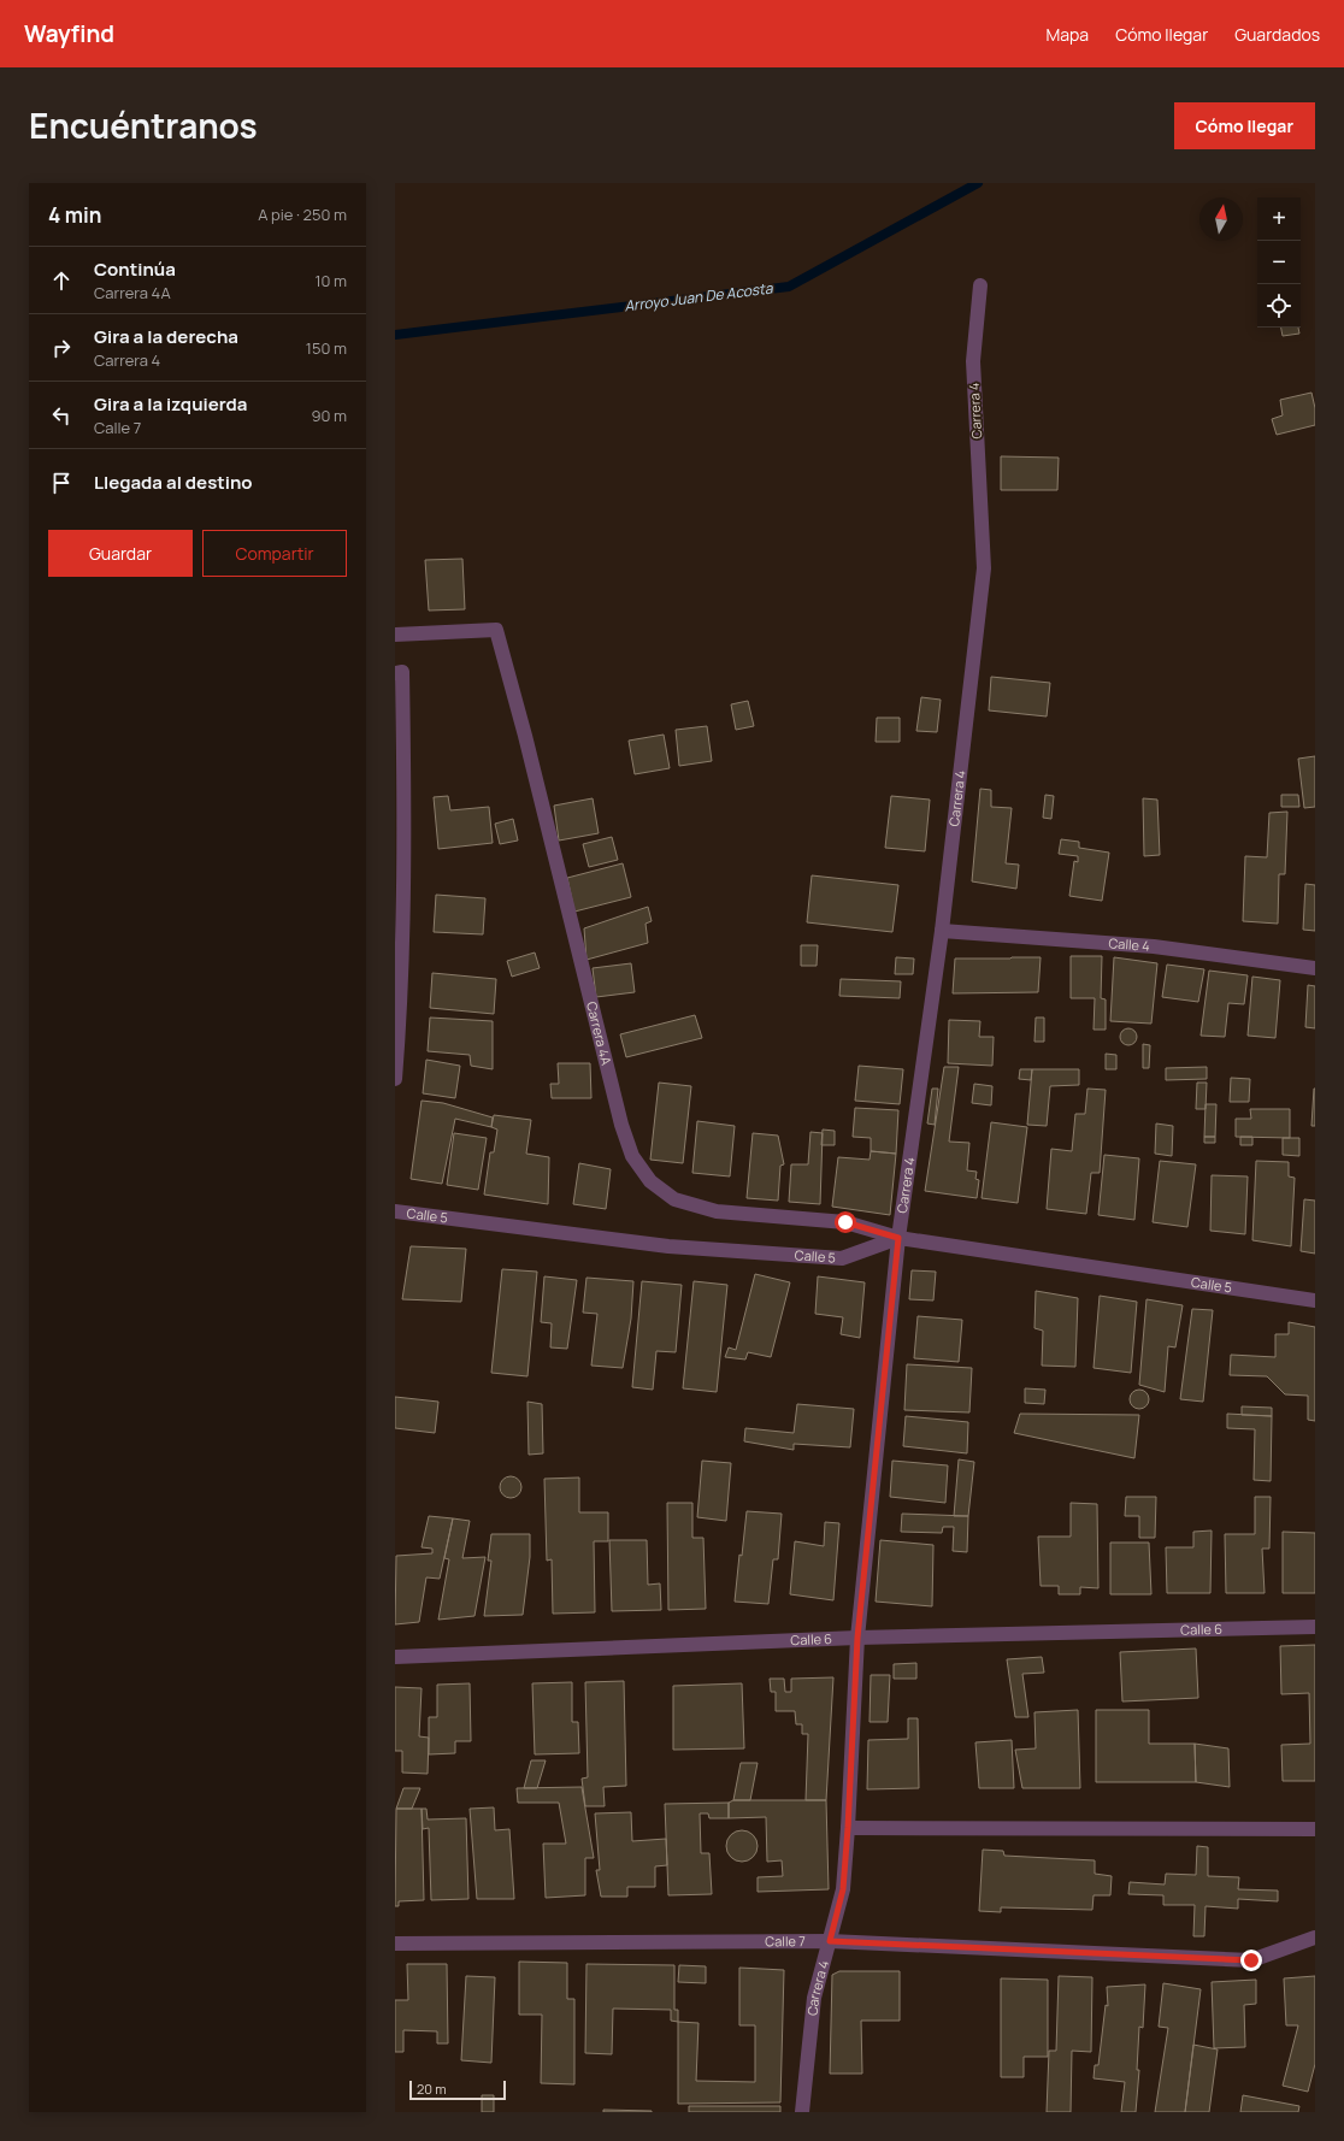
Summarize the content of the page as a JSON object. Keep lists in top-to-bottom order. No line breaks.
{"streets":{"street":["Carrera 4","Calle 4","Carrera 4A","Calle 5","Calle 6","Calle 7"]},"crossings":[["Carrera 4","Calle 4"],["Carrera 4","Carrera 4A"],["Carrera 4","Calle 5"],["Carrera 4","Calle 6"],["Carrera 4","Calle 7"],["Carrera 4A","Calle 5"]],"water":["Arroyo Juan De Acosta"],"scale_bar":"20 m","north":"top","page":{"header":"Wayfind","nav":["Mapa","Cómo llegar","Guardados"],"title":"Encuéntranos","buttons":["Cómo llegar",["Guardar","Compartir"]],"heading":["4 min","A pie · 250 m"],"map_buttons":["+","−"],"list":[["Continúa","Carrera 4A","10 m"],["Gira a la derecha","Carrera 4","150 m"],["Gira a la izquierda","Calle 7","90 m"],"Llegada al destino"],"scale":"20 m"}}
